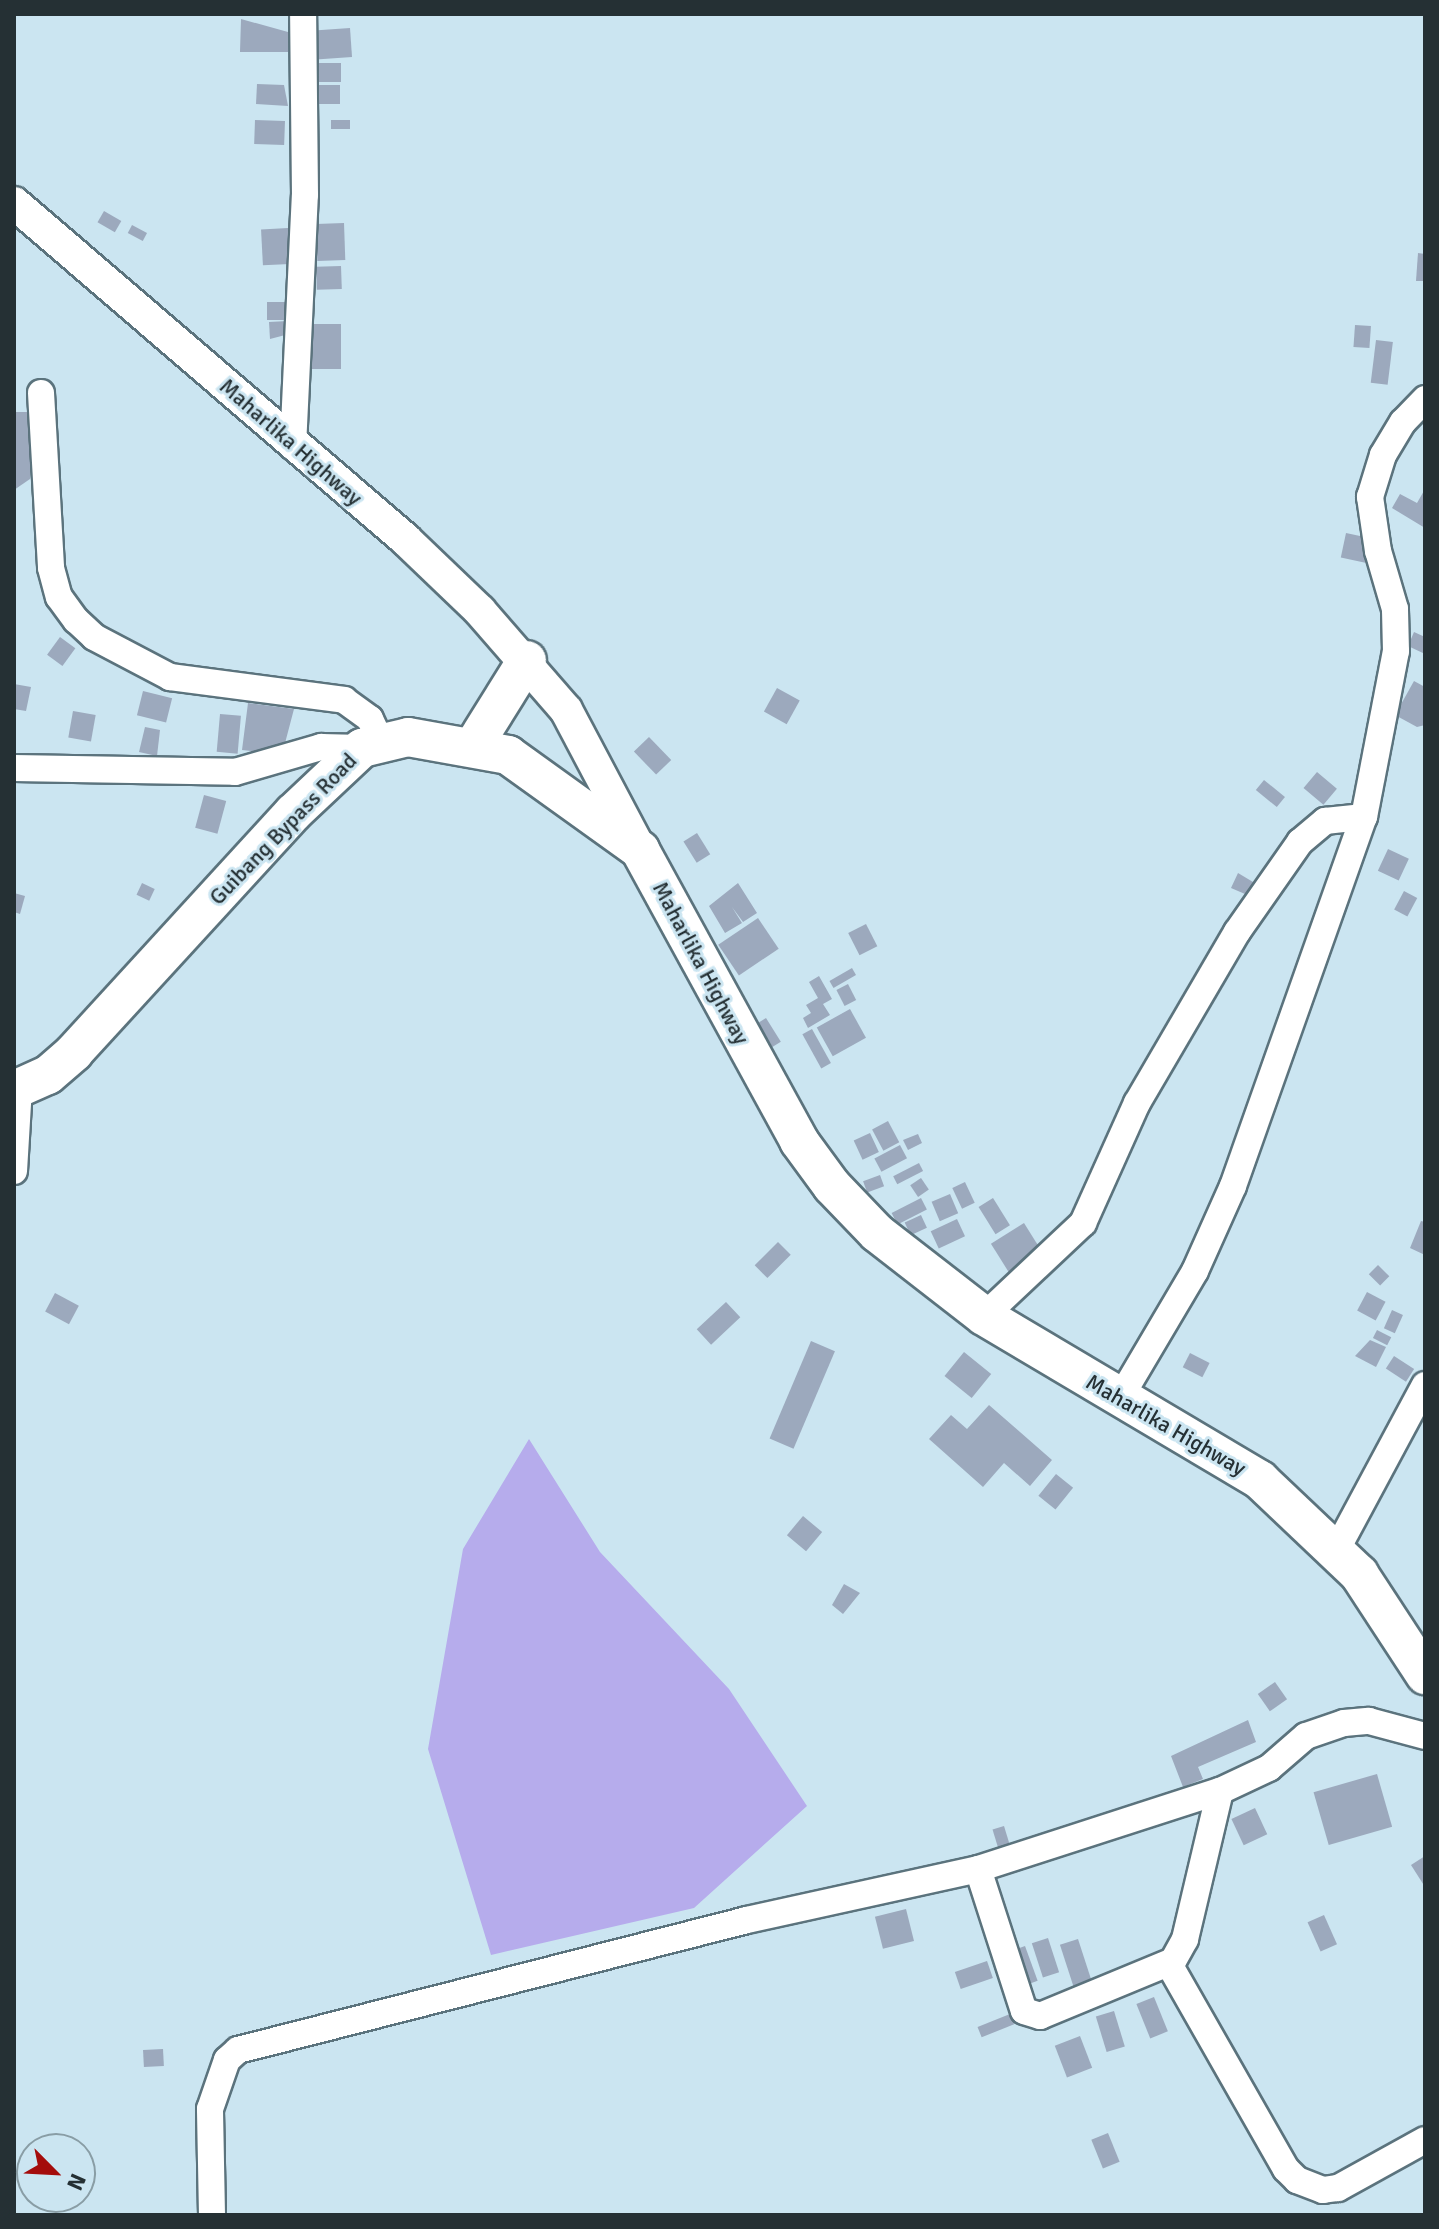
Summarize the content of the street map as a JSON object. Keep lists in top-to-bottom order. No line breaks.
{"streets":{"highway":["Maharlika Highway","Guibang Bypass Road"]},"crossings":[["Maharlika Highway","Guibang Bypass Road"]],"north":"bottom right"}
